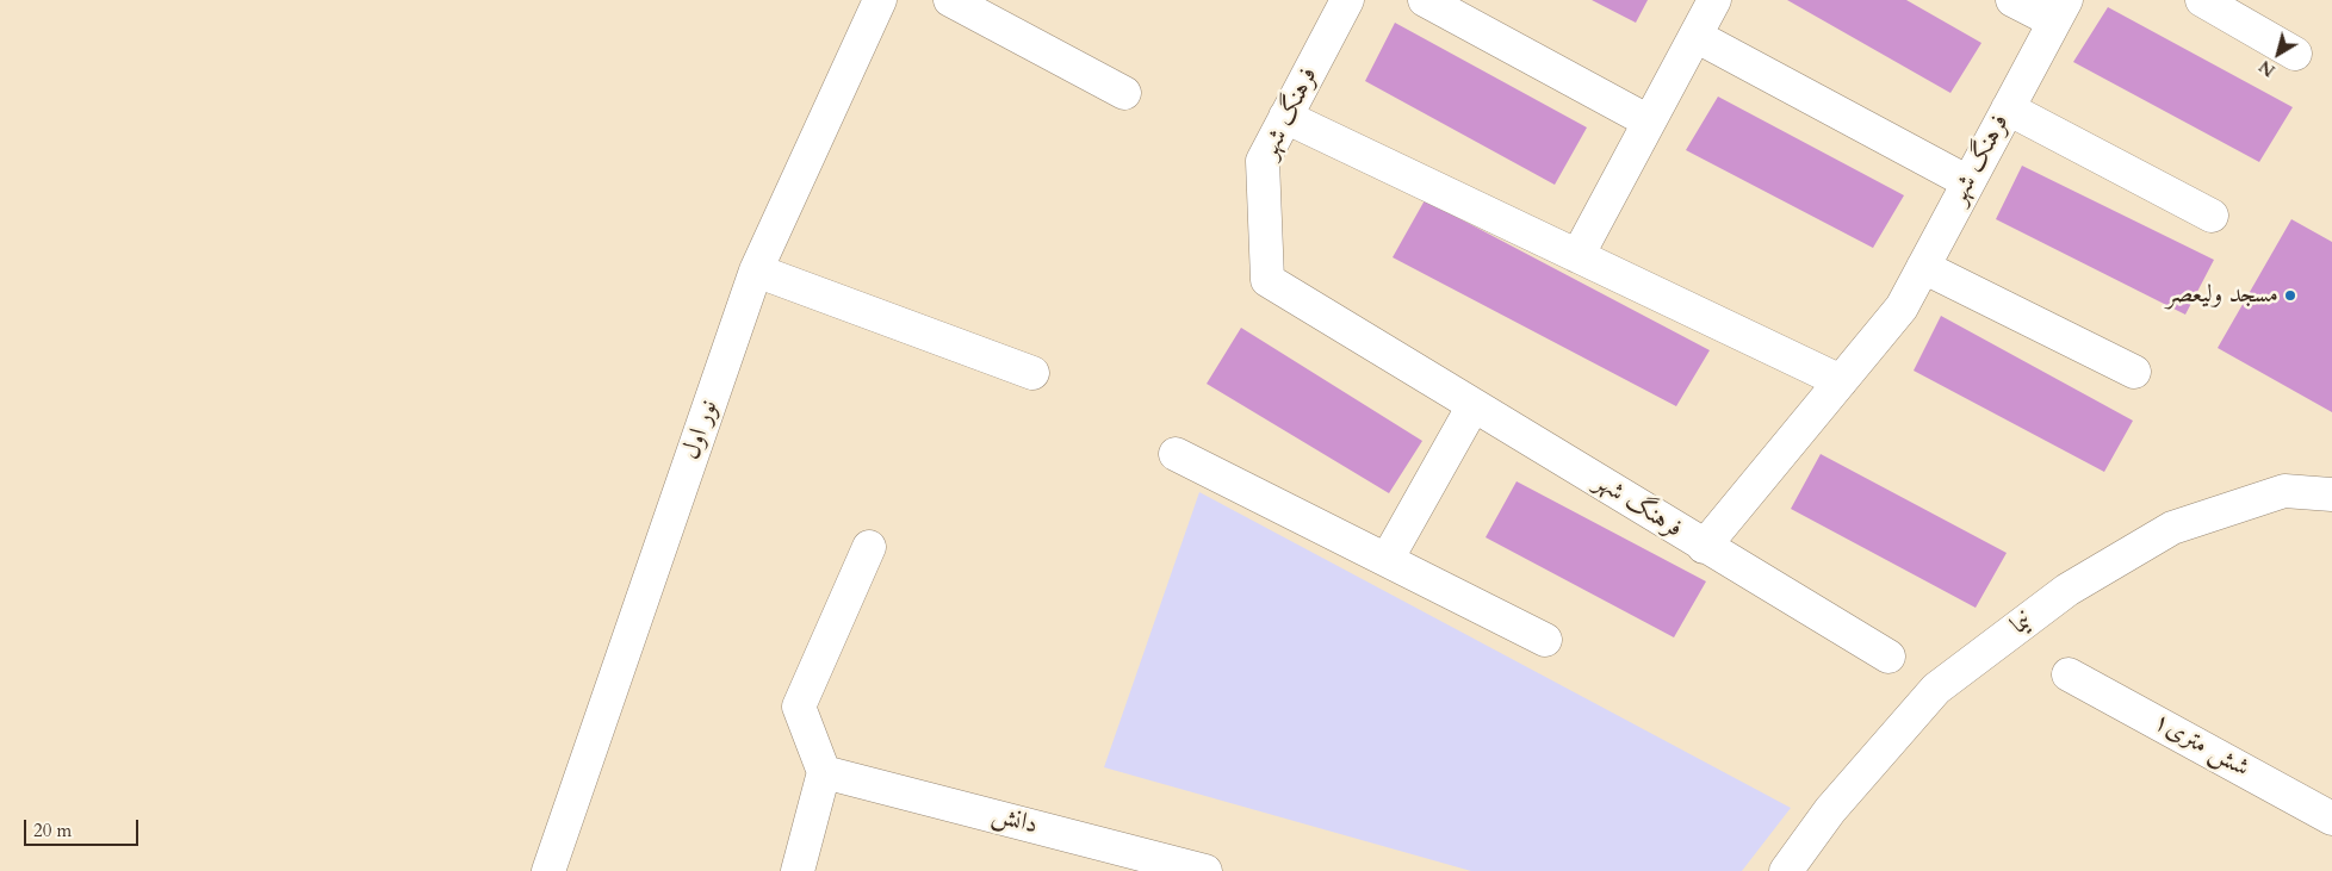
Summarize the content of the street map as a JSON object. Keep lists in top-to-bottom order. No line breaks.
{"streets":{"street":["فرهنگ شهر","نور اول","نیما","شش متری۱","دانش"]},"places":["مسجد ولیعصر"],"scale_bar":"20 m","north":"bottom left"}
